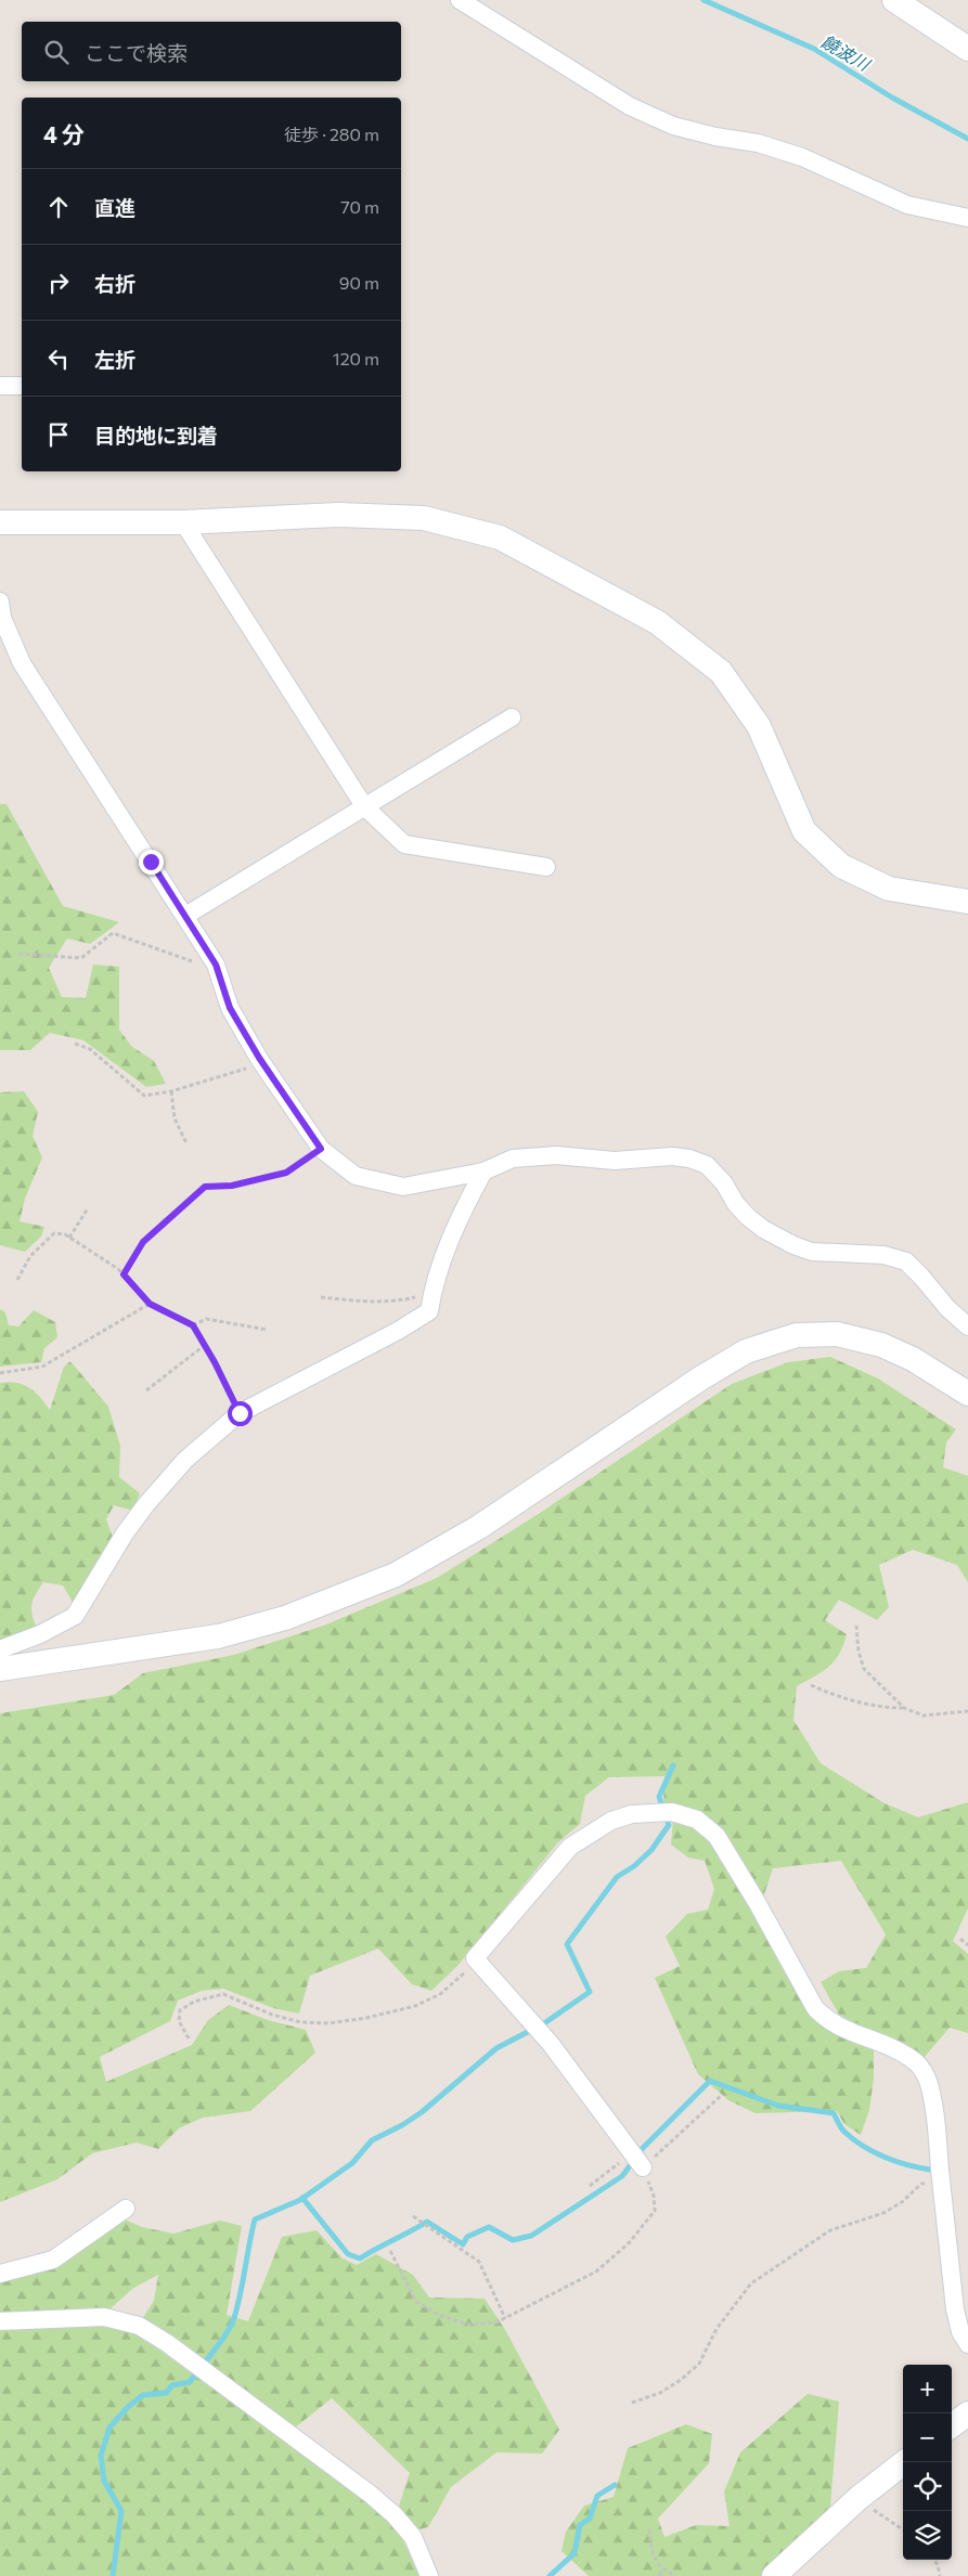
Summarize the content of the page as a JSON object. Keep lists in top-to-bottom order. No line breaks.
{"water":["饒波川"],"page":{"search":"ここで検索","heading":["4 分","徒歩 · 280 m"],"list":[["直進","70 m"],["右折","90 m"],["左折","120 m"],"目的地に到着"],"map_buttons":["+","−"]}}
